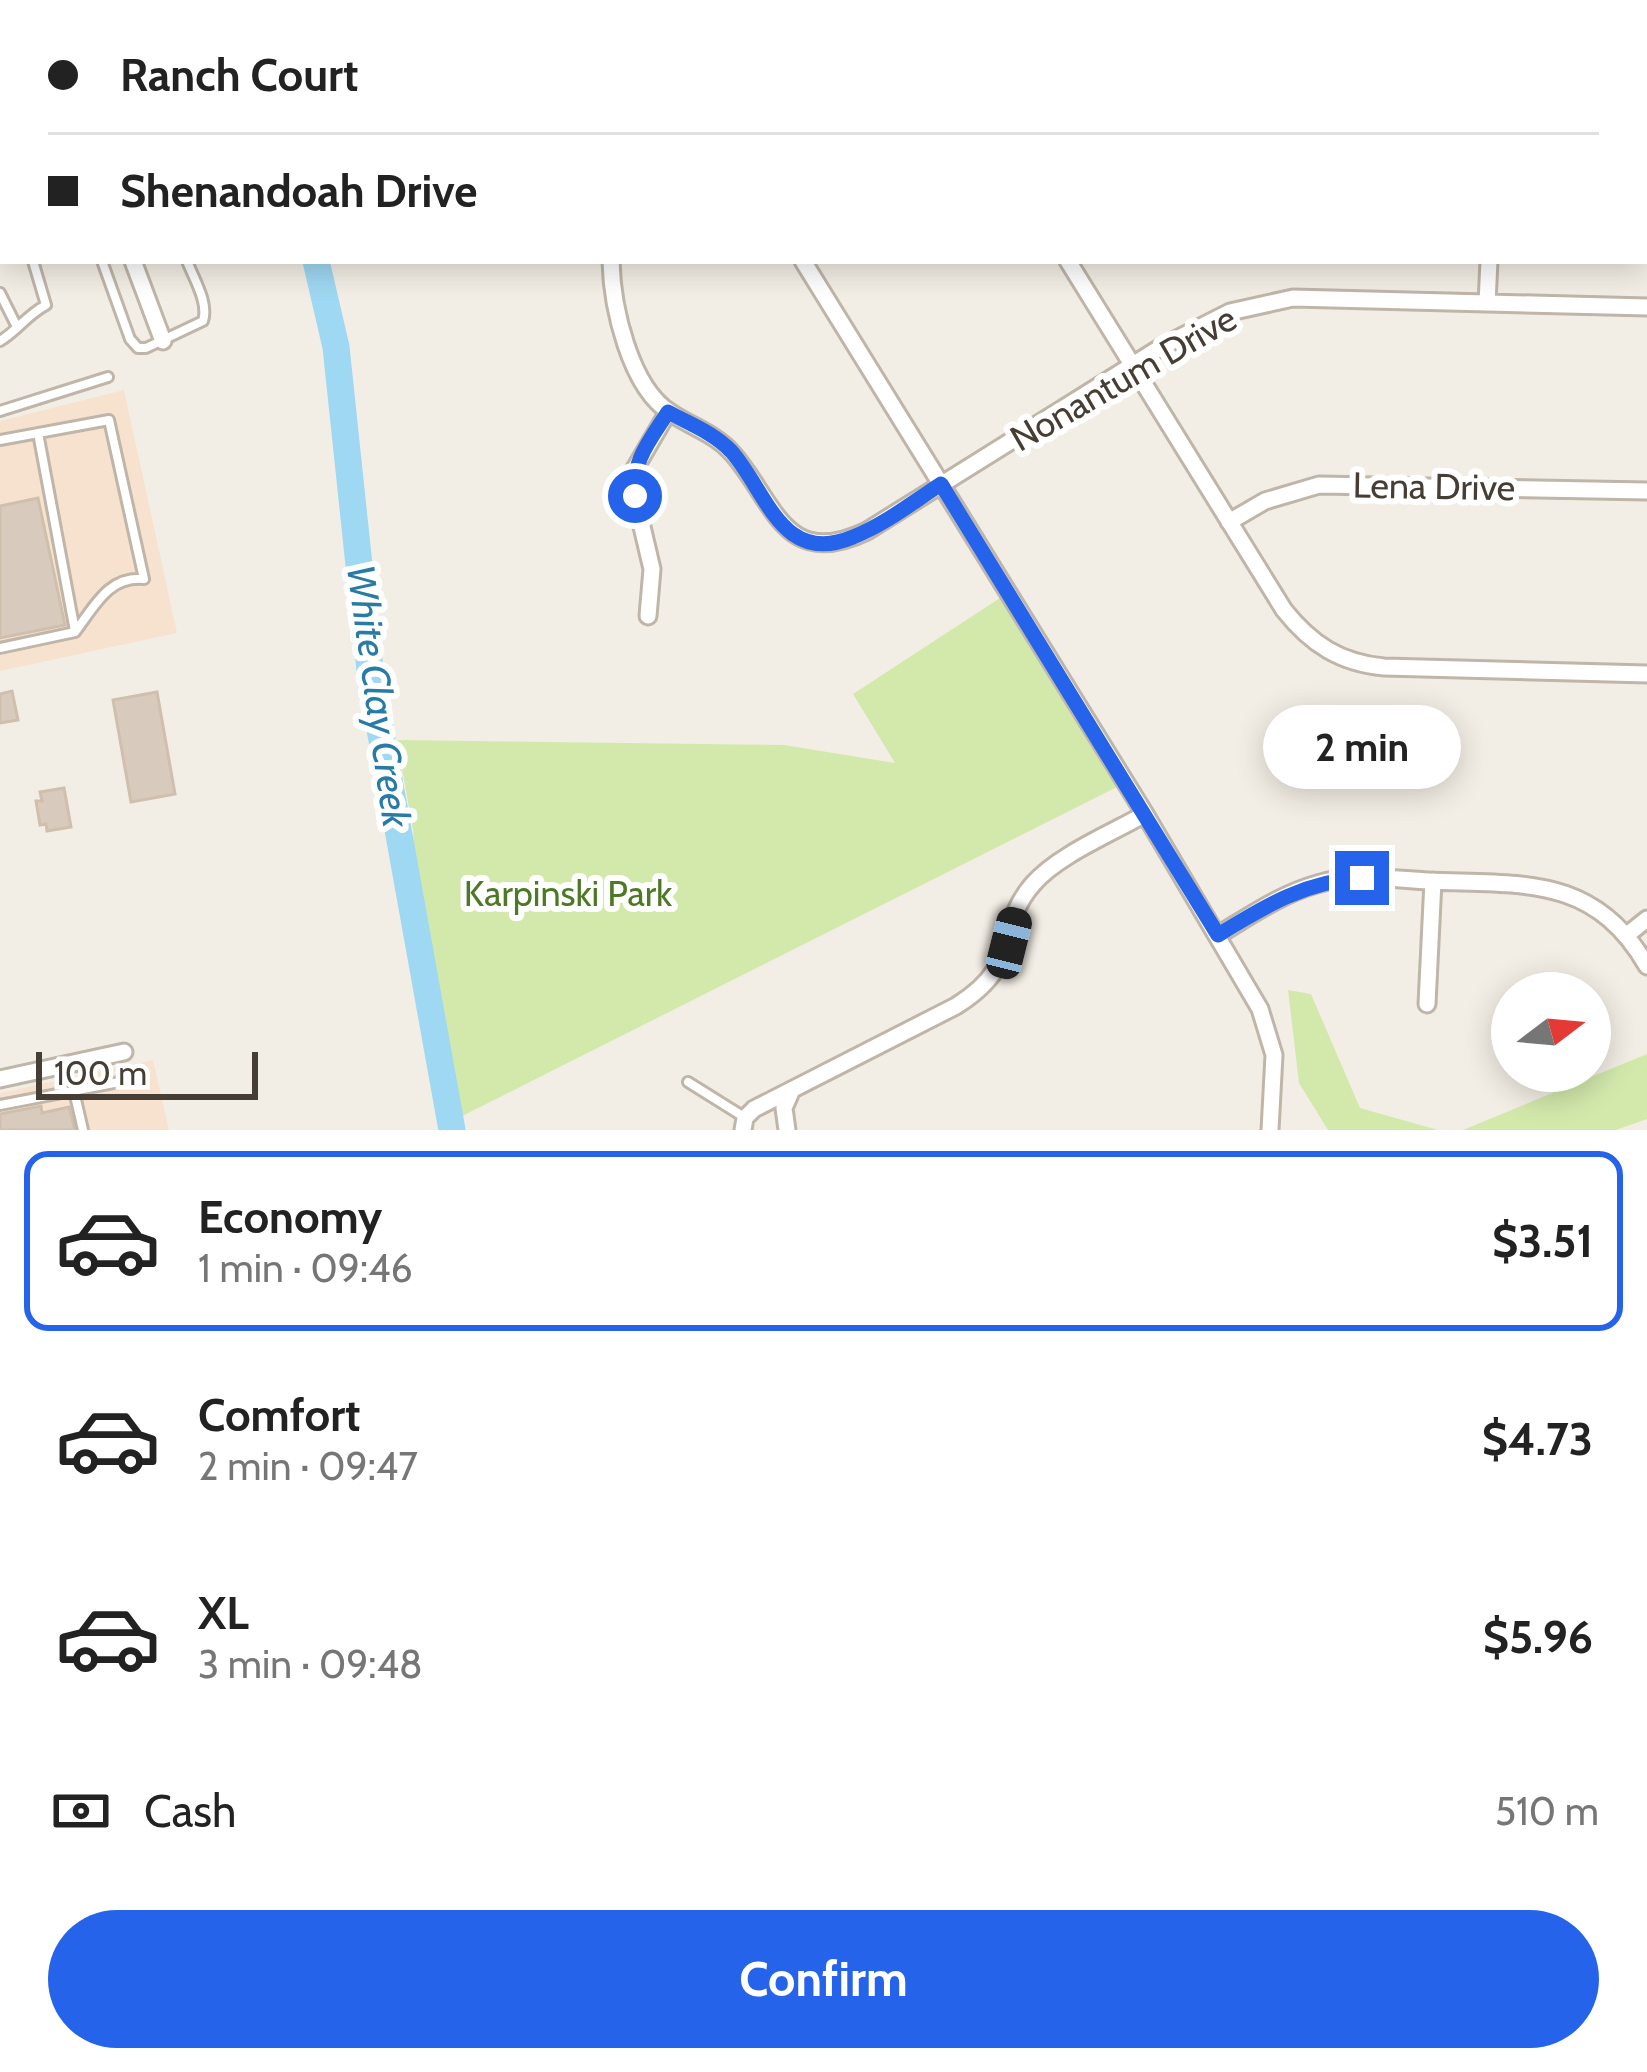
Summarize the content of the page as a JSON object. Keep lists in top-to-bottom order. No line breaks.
{"streets":{"street":["Nonantum Drive","Lena Drive"]},"water":["White Clay Creek"],"parks":["Karpinski Park"],"scale_bar":"100 m","north":"right","page":{"banner":["Ranch Court","Shenandoah Drive"],"bubble":"2 min","scale":"100 m","list":[{"name":"Economy","note":"1 min · 09:46","value":"$3.51"},{"name":"Comfort","note":"2 min · 09:47","value":"$4.73"},{"name":"XL","note":"3 min · 09:48","value":"$5.96"}],"pay":["Cash","510 m"],"buttons":"Confirm"}}
